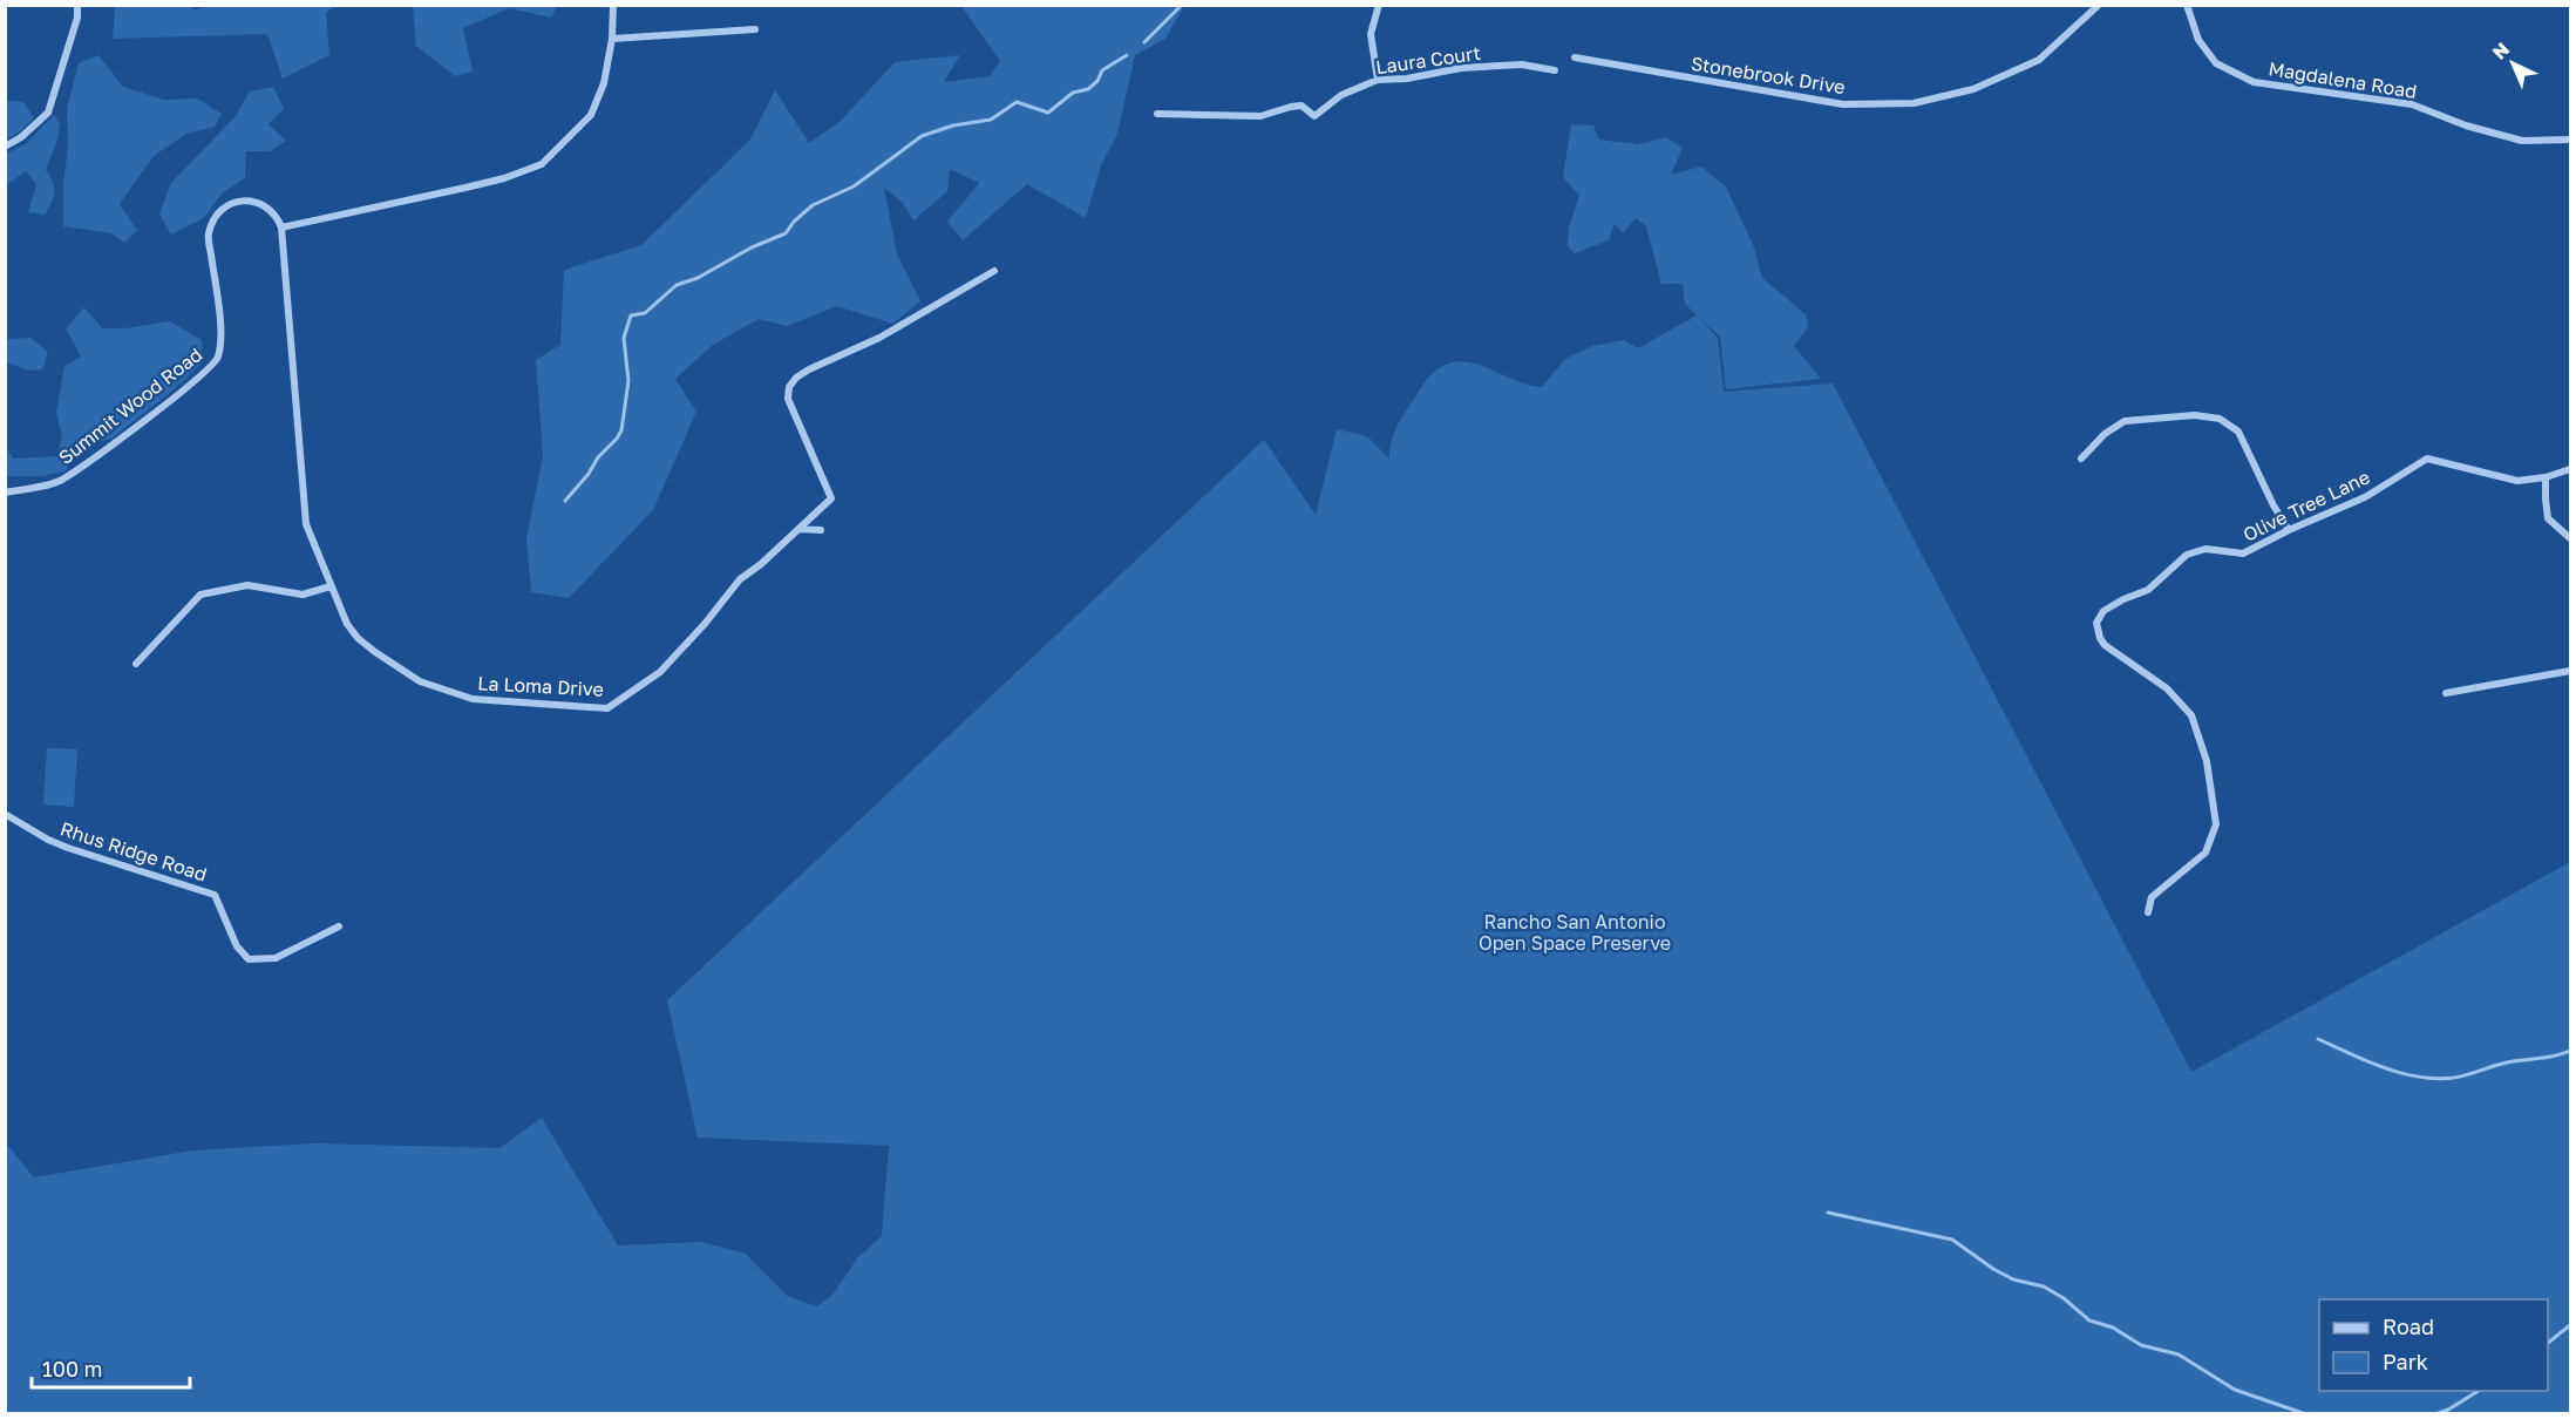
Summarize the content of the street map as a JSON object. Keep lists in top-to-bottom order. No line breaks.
{"streets":{"street":["Laura Court","Stonebrook Drive","Magdalena Road","Summit Wood Road","Olive Tree Lane","La Loma Drive","Rhus Ridge Road"]},"crossings":[["Summit Wood Road","La Loma Drive"]],"parks":["Rancho San Antonio Open Space Preserve"],"legend":["Road","Park"],"scale_bar":"100 m","north":"top left"}
